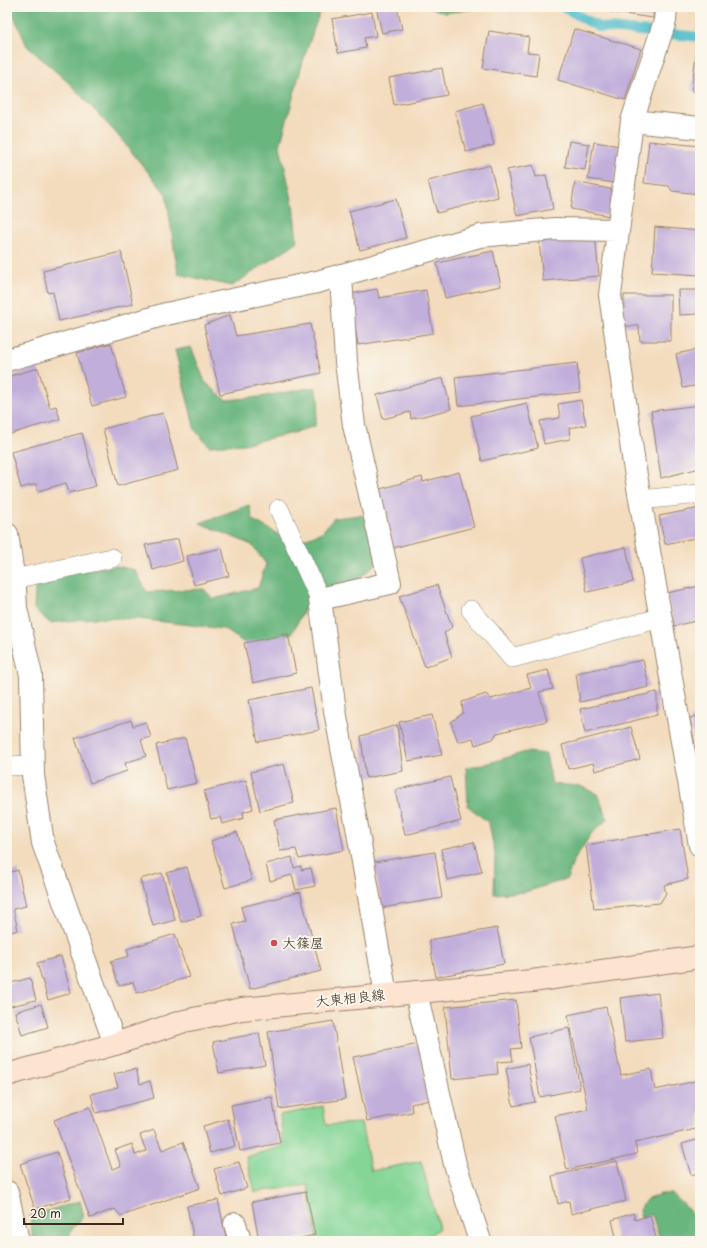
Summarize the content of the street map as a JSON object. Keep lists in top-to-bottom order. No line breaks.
{"streets":{"main road":["大東相良線"]},"places":["大篠屋"],"scale_bar":"20 m"}
